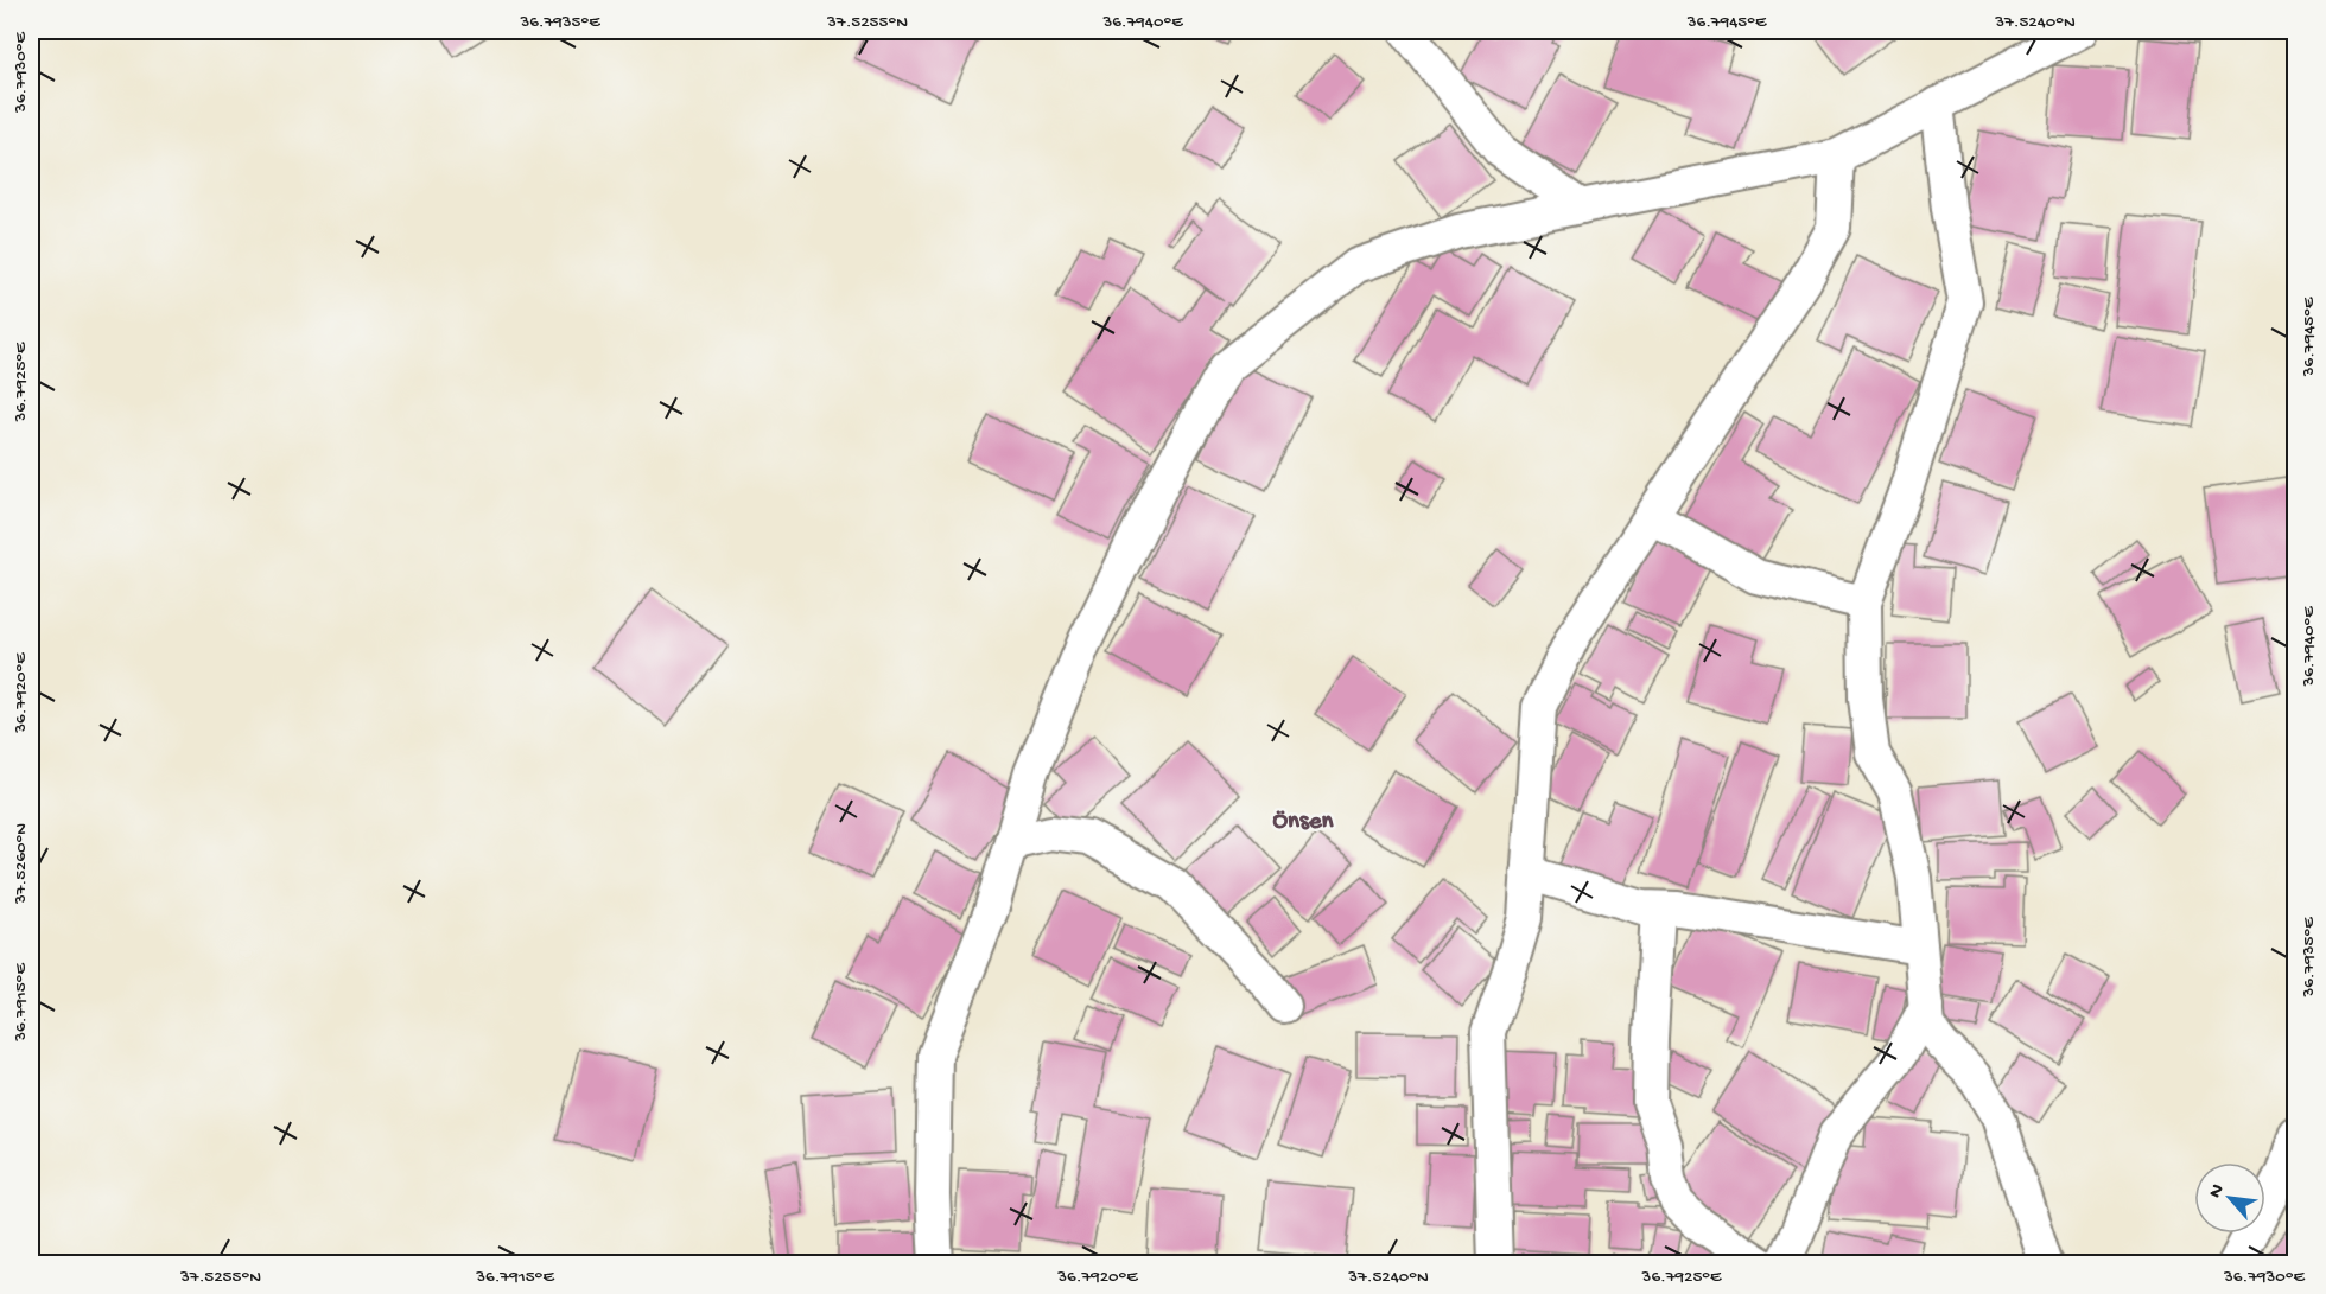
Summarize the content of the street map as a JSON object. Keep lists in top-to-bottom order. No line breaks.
{"districts":["Önsen"],"north":"top left","coordinates":["36.7935°E","37.5255°N","36.7940°E","36.7945°E","37.5240°N","36.7930°E","36.7925°E","36.7920°E","37.5260°N","36.7915°E"]}
